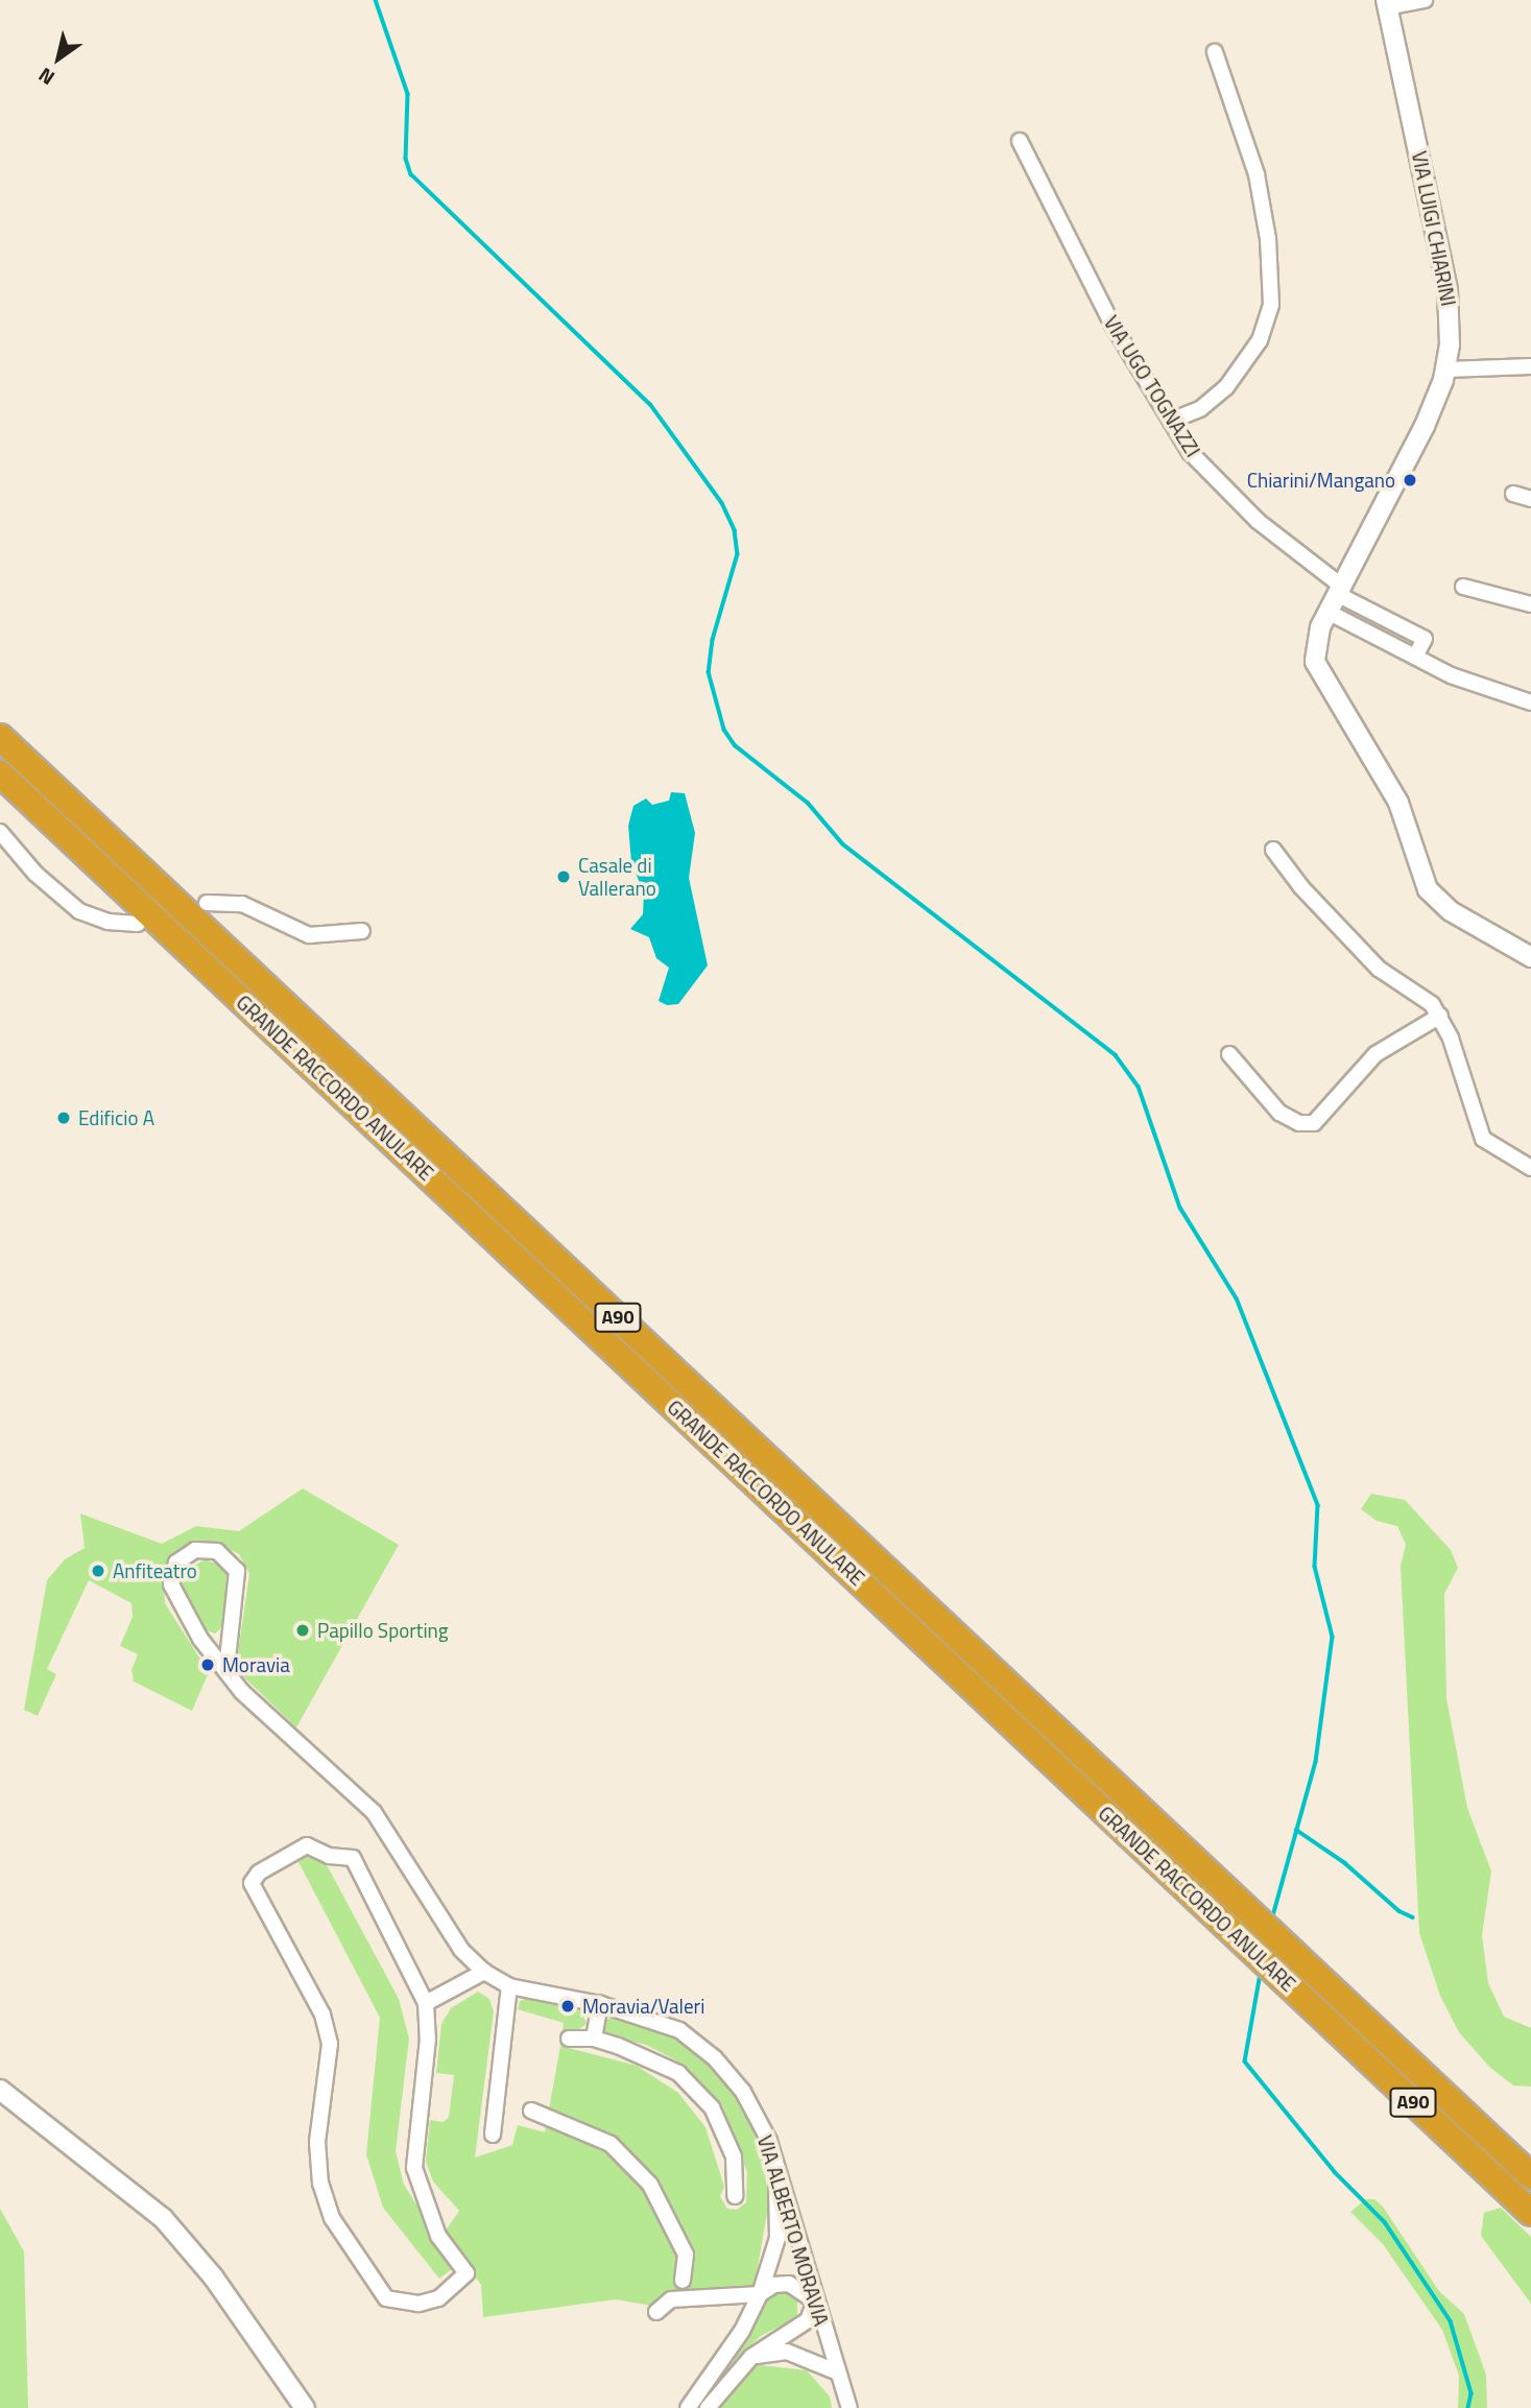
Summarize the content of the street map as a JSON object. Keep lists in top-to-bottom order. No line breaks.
{"streets":{"highway":["GRANDE RACCORDO ANULARE","A90"],"street":["VIA LUIGI CHIARINI","VIA UGO TOGNAZZI","VIA ALBERTO MORAVIA"]},"crossings":[["VIA LUIGI CHIARINI","VIA UGO TOGNAZZI"]],"places":["Chiarini/Mangano","Casale di Vallerano","Edificio A","Anfiteatro","Papillo Sporting","Moravia","Moravia/Valeri"],"north":"bottom left"}
